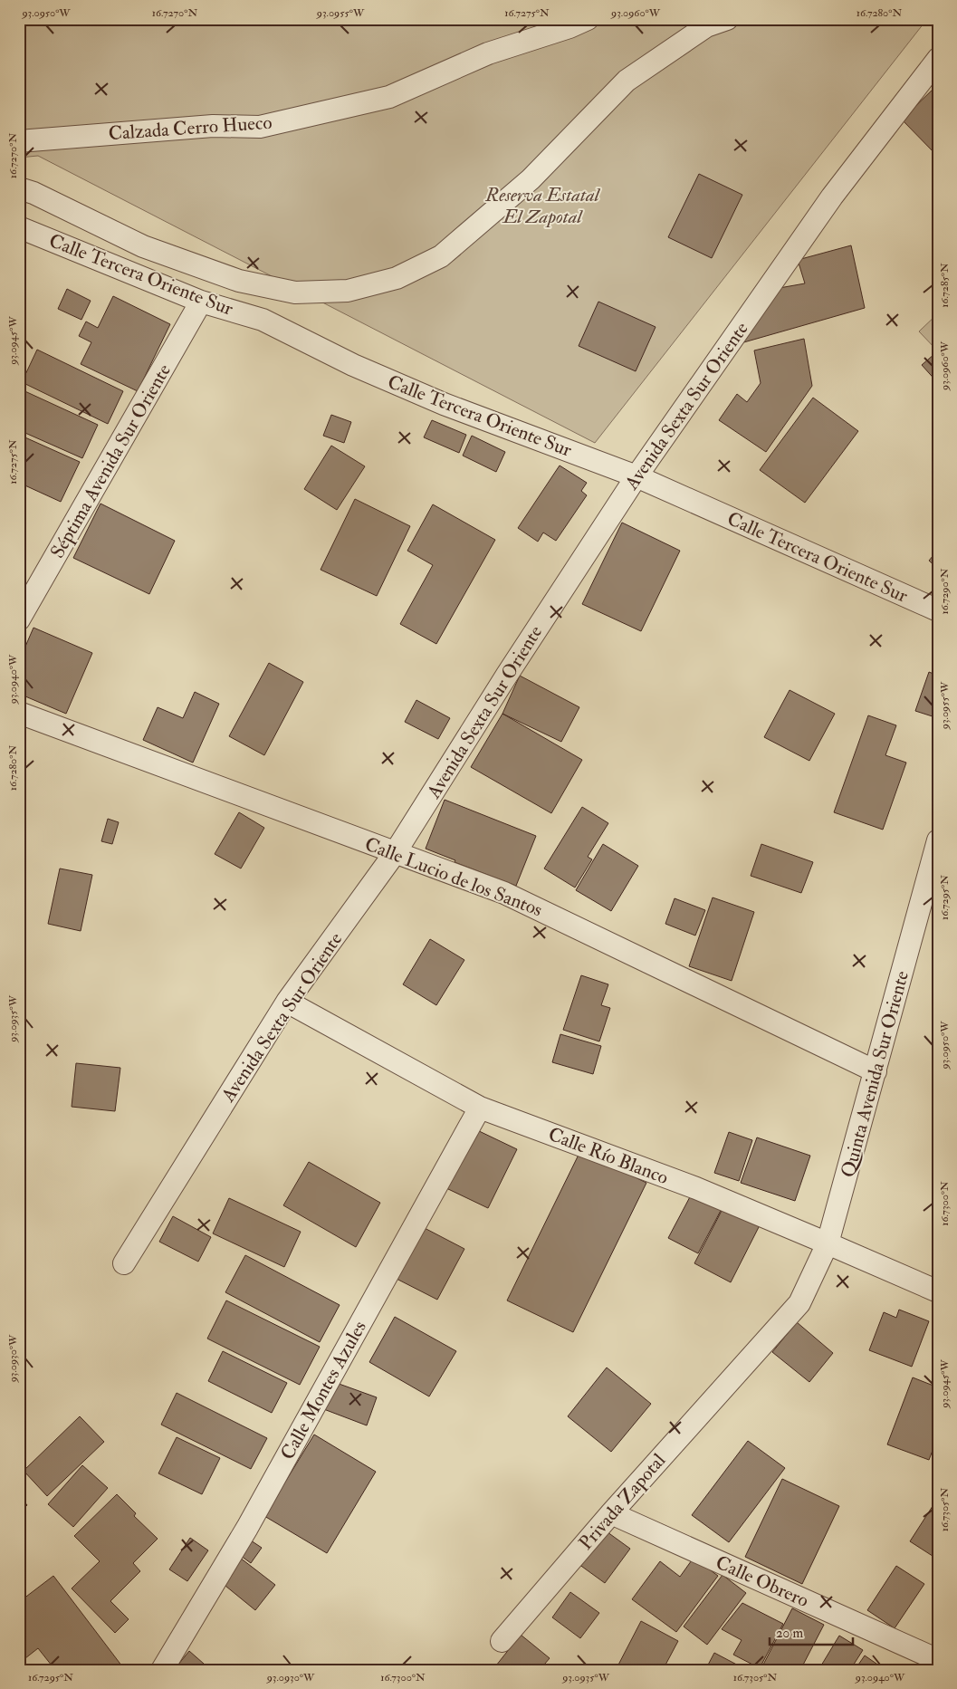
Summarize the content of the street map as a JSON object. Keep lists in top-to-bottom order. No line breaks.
{"streets":{"street":["Calzada Cerro Hueco","Calle Tercera Oriente Sur","Avenida Sexta Sur Oriente","Séptima Avenida Sur Oriente","Calle Lucio de los Santos","Quinta Avenida Sur Oriente","Calle Río Blanco","Calle Montes Azules","Privada Zapotal","Calle Obrero"]},"crossings":[["Calle Tercera Oriente Sur","Avenida Sexta Sur Oriente"],["Calle Tercera Oriente Sur","Séptima Avenida Sur Oriente"],["Avenida Sexta Sur Oriente","Calle Lucio de los Santos"],["Avenida Sexta Sur Oriente","Calle Río Blanco"],["Calle Lucio de los Santos","Quinta Avenida Sur Oriente"],["Quinta Avenida Sur Oriente","Calle Río Blanco"],["Quinta Avenida Sur Oriente","Privada Zapotal"],["Calle Río Blanco","Calle Montes Azules"],["Privada Zapotal","Calle Obrero"]],"parks":["Reserva Estatal El Zapotal"],"scale_bar":"20 m","coordinates":["93.0950°W","16.7270°N","93.0955°W","16.7275°N","93.0960°W","16.7280°N","16.7285°N","93.0945°W","16.7290°N","93.0940°W","16.7295°N","93.0935°W","16.7300°N","93.0930°W","16.7305°N"]}
